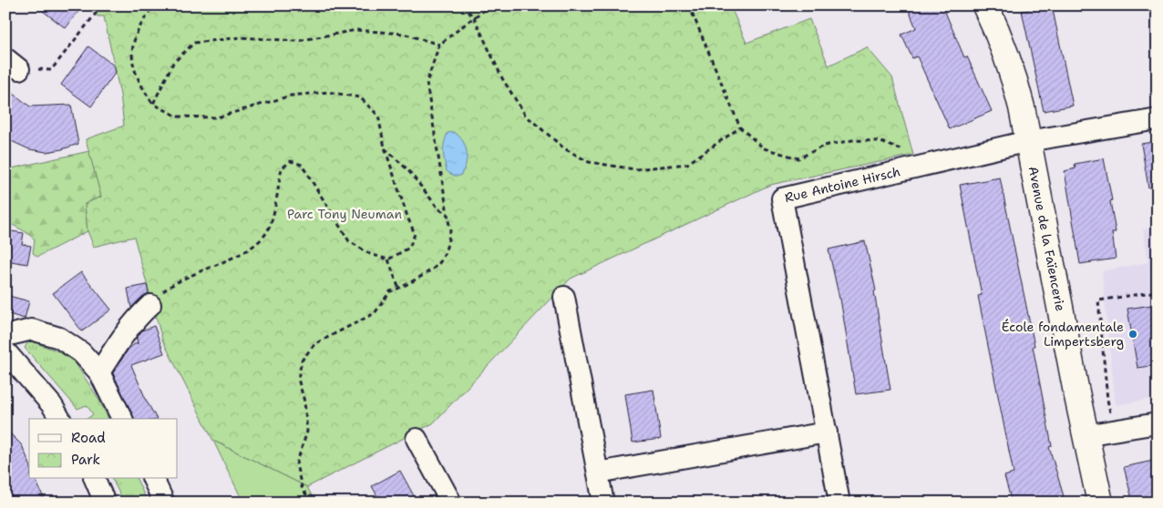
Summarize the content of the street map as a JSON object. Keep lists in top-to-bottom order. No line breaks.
{"streets":{"main road":["Avenue de la Faïencerie"],"street":["Rue Antoine Hirsch"]},"crossings":[["Rue Antoine Hirsch","Avenue de la Faïencerie"]],"parks":["Parc Tony Neuman"],"places":["École fondamentale Limpertsberg"],"legend":["Road","Park"]}
